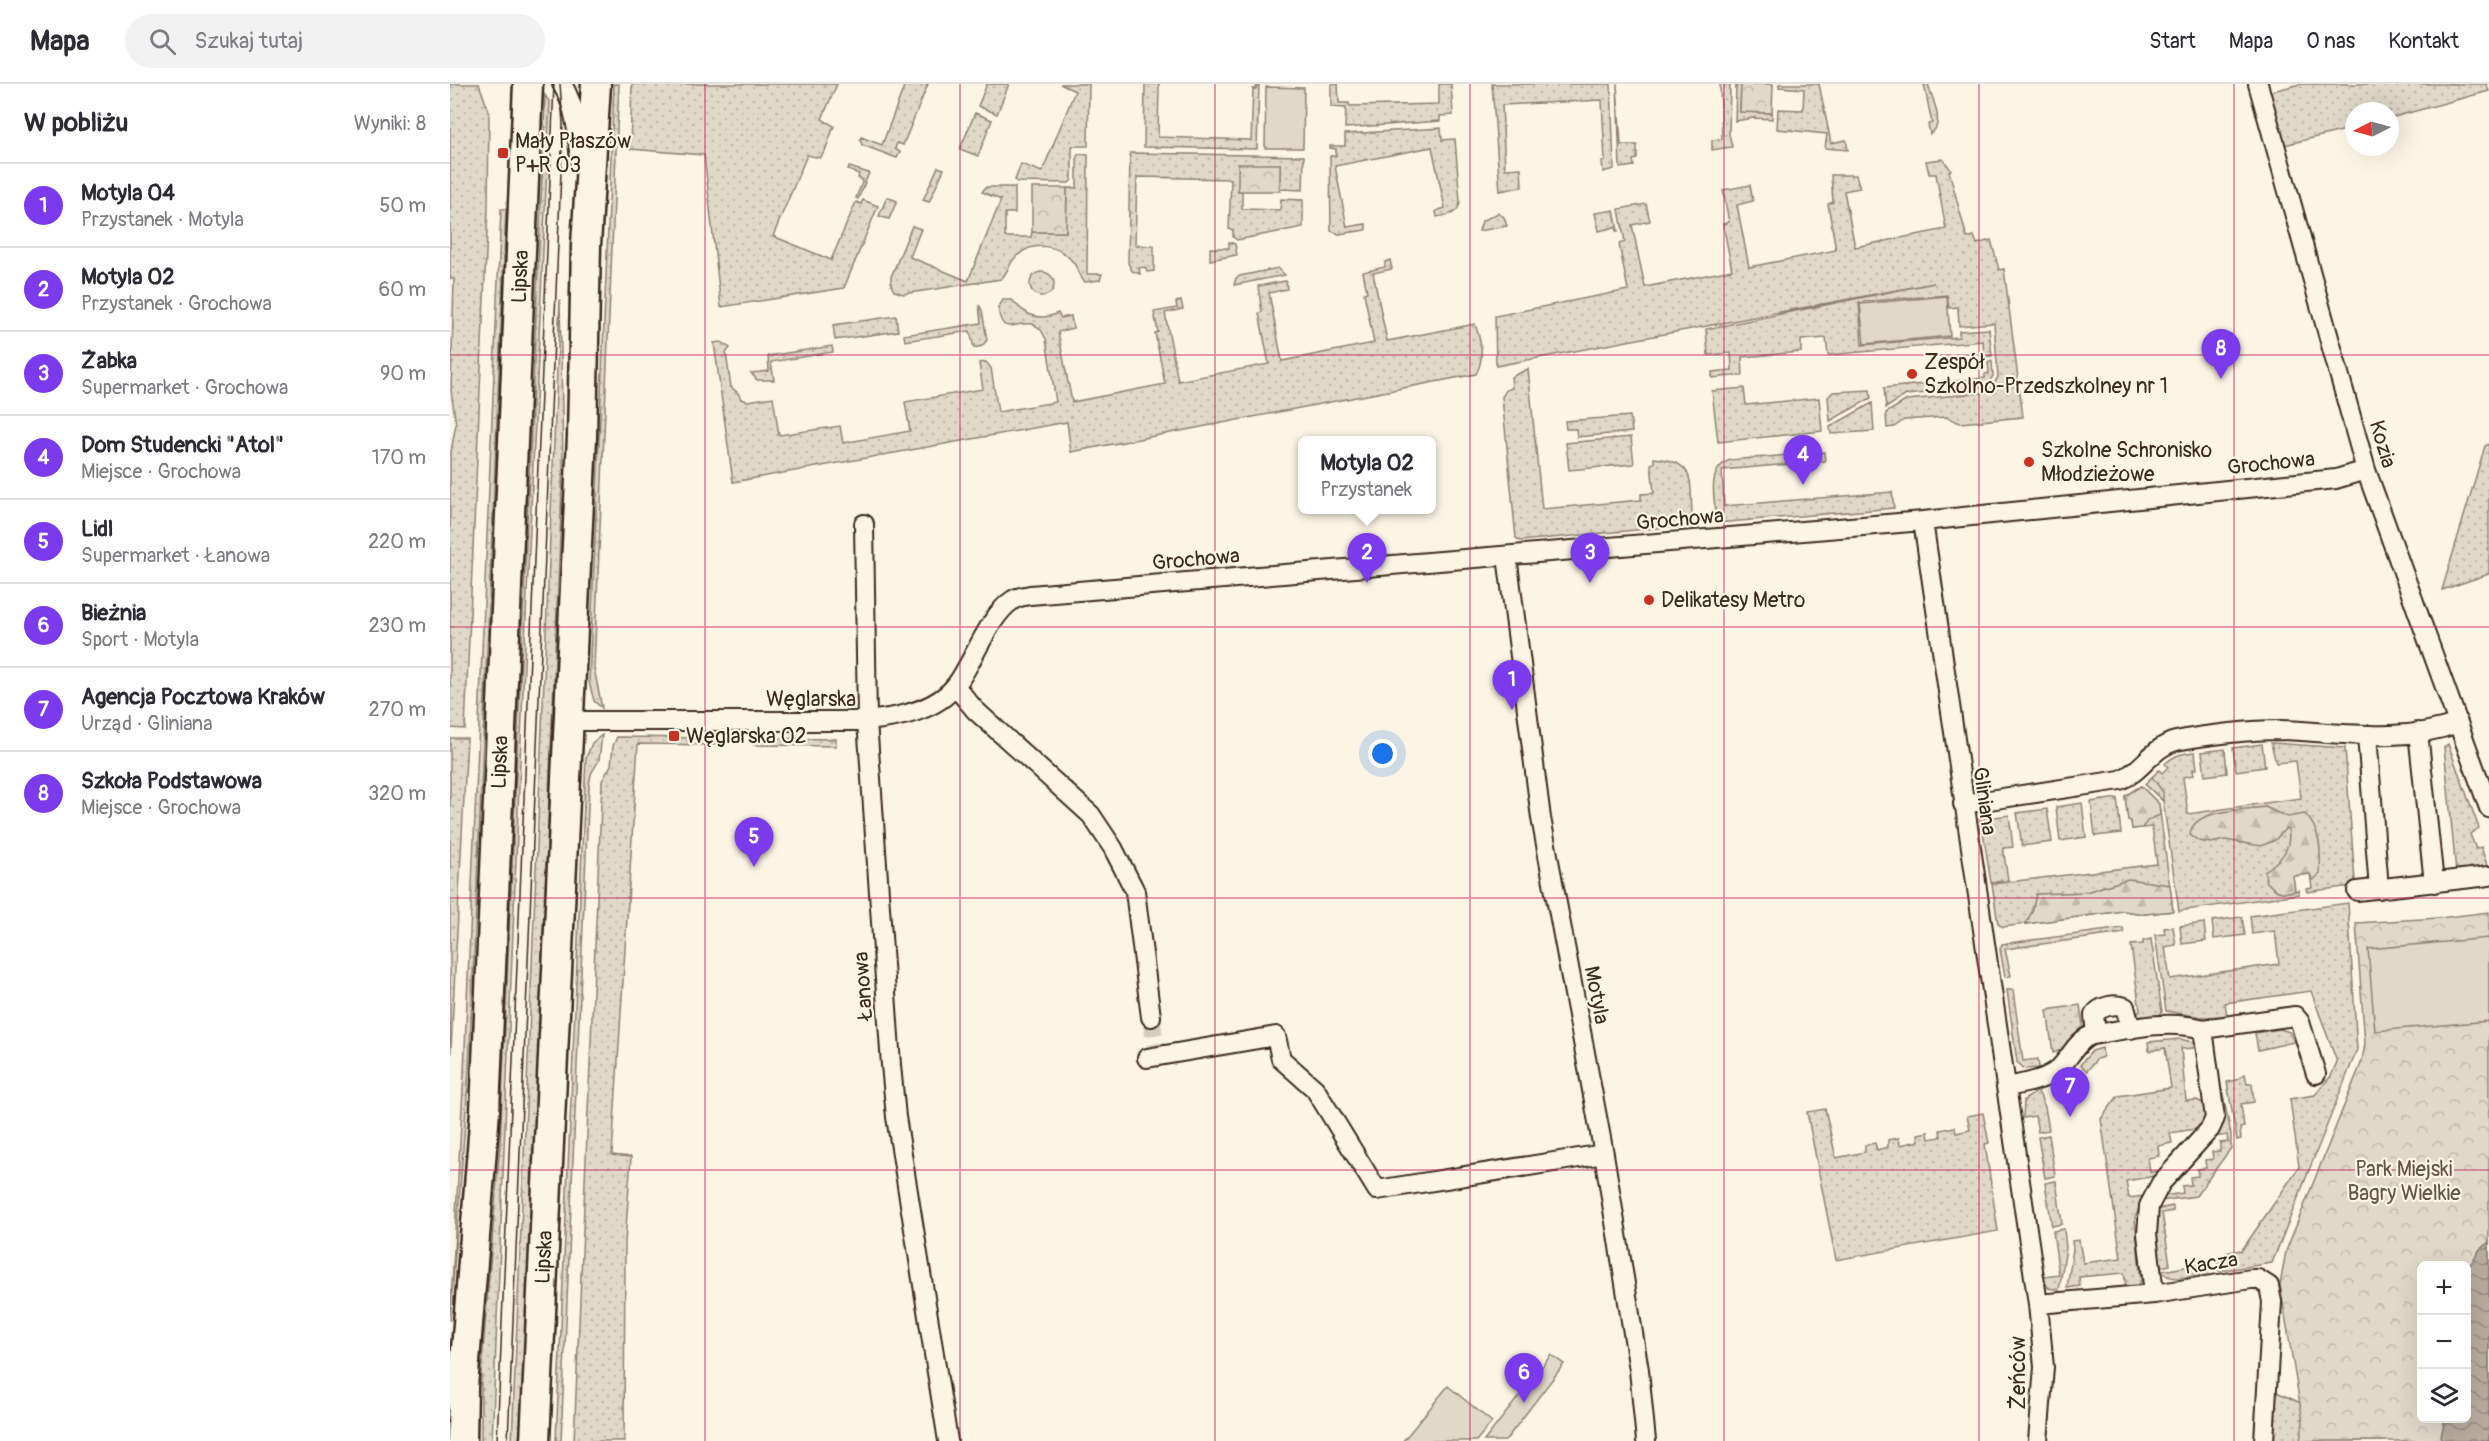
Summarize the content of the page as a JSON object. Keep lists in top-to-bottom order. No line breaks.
{"streets":{"main road":["Lipska"],"street":["Kozia","Grochowa","Węglarska","Gliniana","Łanowa","Motyla","Kacza","Żeńców"]},"crossings":[["Lipska","Węglarska"],["Kozia","Grochowa"],["Grochowa","Węglarska"],["Grochowa","Gliniana"],["Grochowa","Motyla"],["Węglarska","Łanowa"],["Gliniana","Kacza"],["Gliniana","Żeńców"],["Kacza","Żeńców"]],"parks":["Park Miejski Bagry Wielkie"],"places":{"transit":["Mały Płaszów P+R 03","Węglarska 02"],"other":["Zespół Szkolno-Przedszkolney nr 1","Szkolne Schronisko Młodzieżowe","Delikatesy Metro"]},"north":"left","page":{"header":"Mapa","search":"Szukaj tutaj","nav":["Start","Mapa","O nas","Kontakt"],"heading":["W pobliżu","Wyniki: 8"],"list":[{"mark":"1","name":"Motyla 04","note":"Przystanek · Motyla","value":"50 m"},{"mark":"2","name":"Motyla 02","note":"Przystanek · Grochowa","value":"60 m"},{"mark":"3","name":"Żabka","note":"Supermarket · Grochowa","value":"90 m"},{"mark":"4","name":"Dom Studencki \"Atol\"","note":"Miejsce · Grochowa","value":"170 m"},{"mark":"5","name":"Lidl","note":"Supermarket · Łanowa","value":"220 m"},{"mark":"6","name":"Bieżnia","note":"Sport · Motyla","value":"230 m"},{"mark":"7","name":"Agencja Pocztowa Kraków","note":"Urząd · Gliniana","value":"270 m"},{"mark":"8","name":"Szkoła Podstawowa","note":"Miejsce · Grochowa","value":"320 m"}],"pins":["8","4","2","3","1","5","7","6"],"popup":["Motyla 02","Przystanek"],"map_buttons":["+","−"]}}
